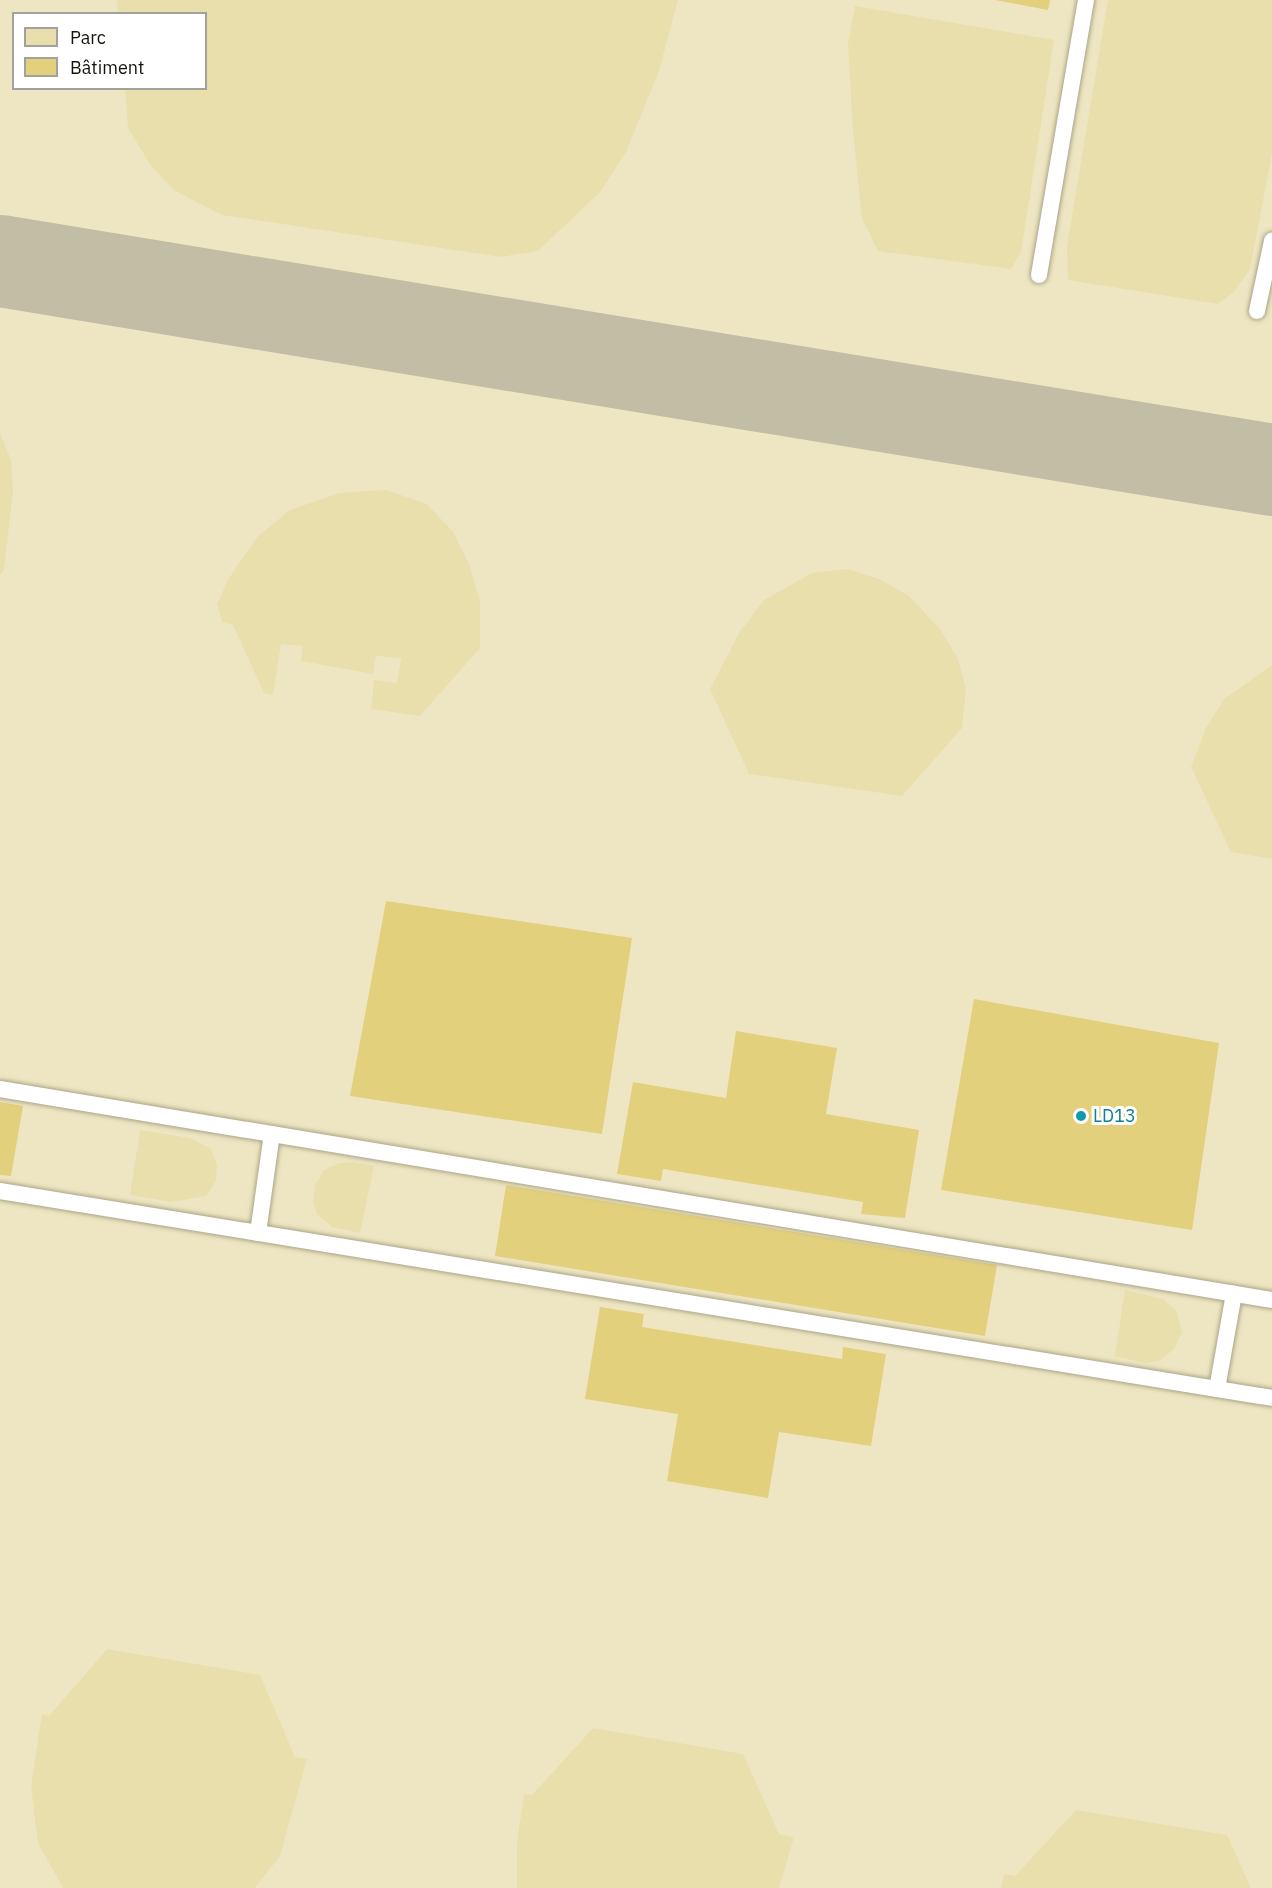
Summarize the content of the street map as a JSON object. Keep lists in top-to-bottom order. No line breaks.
{"places":["LD13"],"legend":["Parc","Bâtiment"]}
